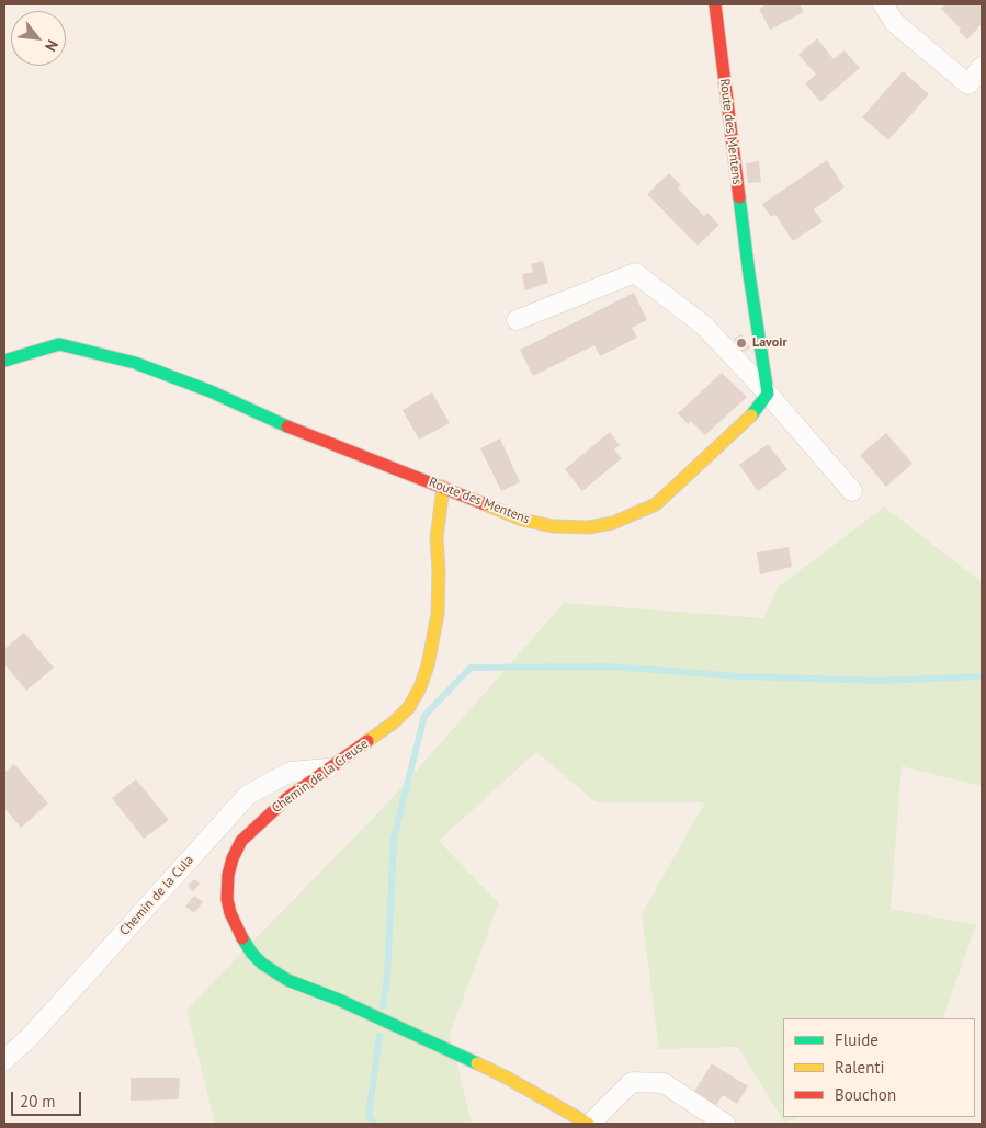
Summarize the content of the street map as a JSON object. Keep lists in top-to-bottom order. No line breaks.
{"streets":{"street":["Route des Mentens","Chemin de la Creuse","Chemin de la Cula"]},"crossings":[["Route des Mentens","Chemin de la Creuse"],["Chemin de la Creuse","Chemin de la Cula"]],"places":["Lavoir"],"legend":["Fluide","Ralenti","Bouchon"],"scale_bar":"20 m","north":"bottom right"}
